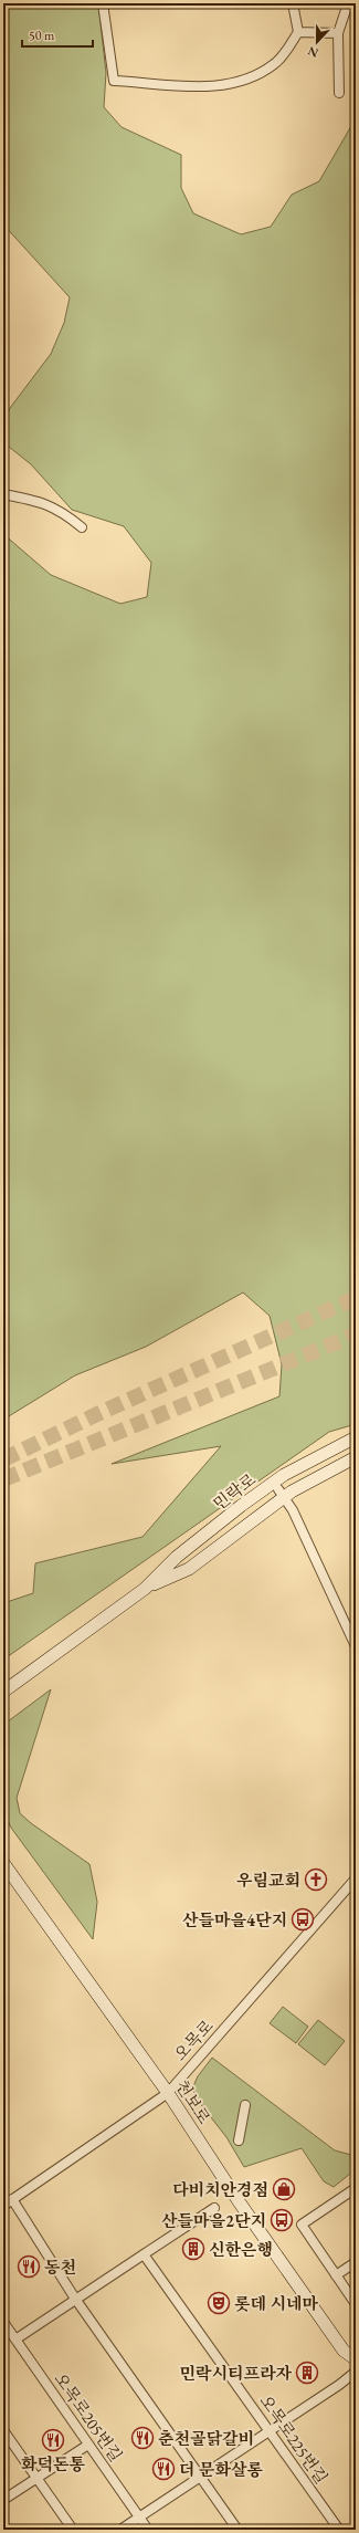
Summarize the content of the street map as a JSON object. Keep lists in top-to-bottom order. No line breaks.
{"streets":{"main road":["민락로","천보로"],"street":["오목로","오목로205번길","오목로225번길"]},"crossings":[["오목로","천보로"]],"places":{"church":["우림교회"],"bus stop":["산들마을4단지","산들마을2단지"],"shop":["다비치안경점"],"building":["신한은행","민락시티프라자"],"restaurant":["동천","춘천골닭갈비","화덕돈통","더 문화살롱"],"theatre":["롯데 시네마"]},"scale_bar":"50 m","north":"bottom"}
